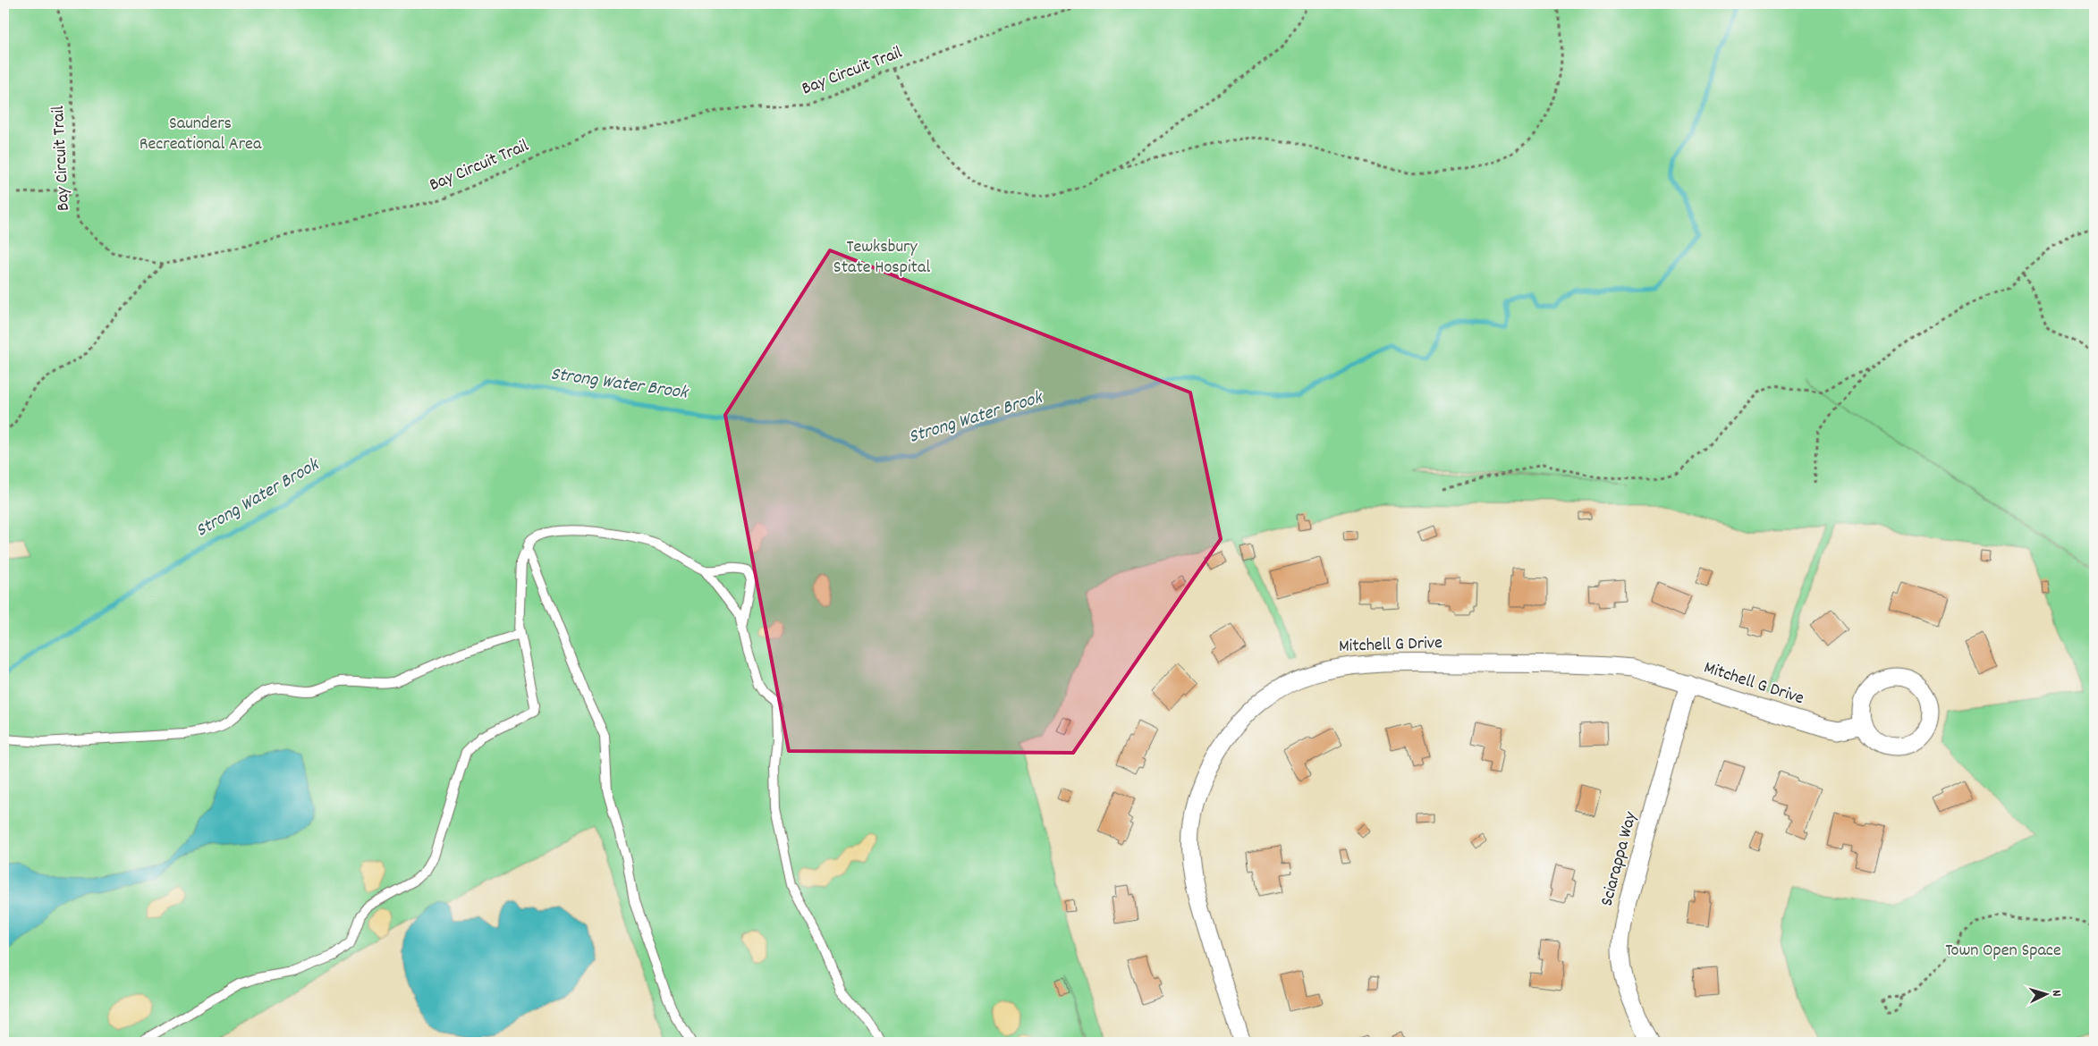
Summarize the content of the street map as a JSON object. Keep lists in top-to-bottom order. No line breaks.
{"streets":{"street":["Mitchell G Drive","Sciarappa Way"],"path":["Bay Circuit Trail"]},"crossings":[["Mitchell G Drive","Sciarappa Way"]],"water":["Strong Water Brook"],"parks":["Saunders Recreational Area","Tewksbury State Hospital","Town Open Space"],"north":"right"}
